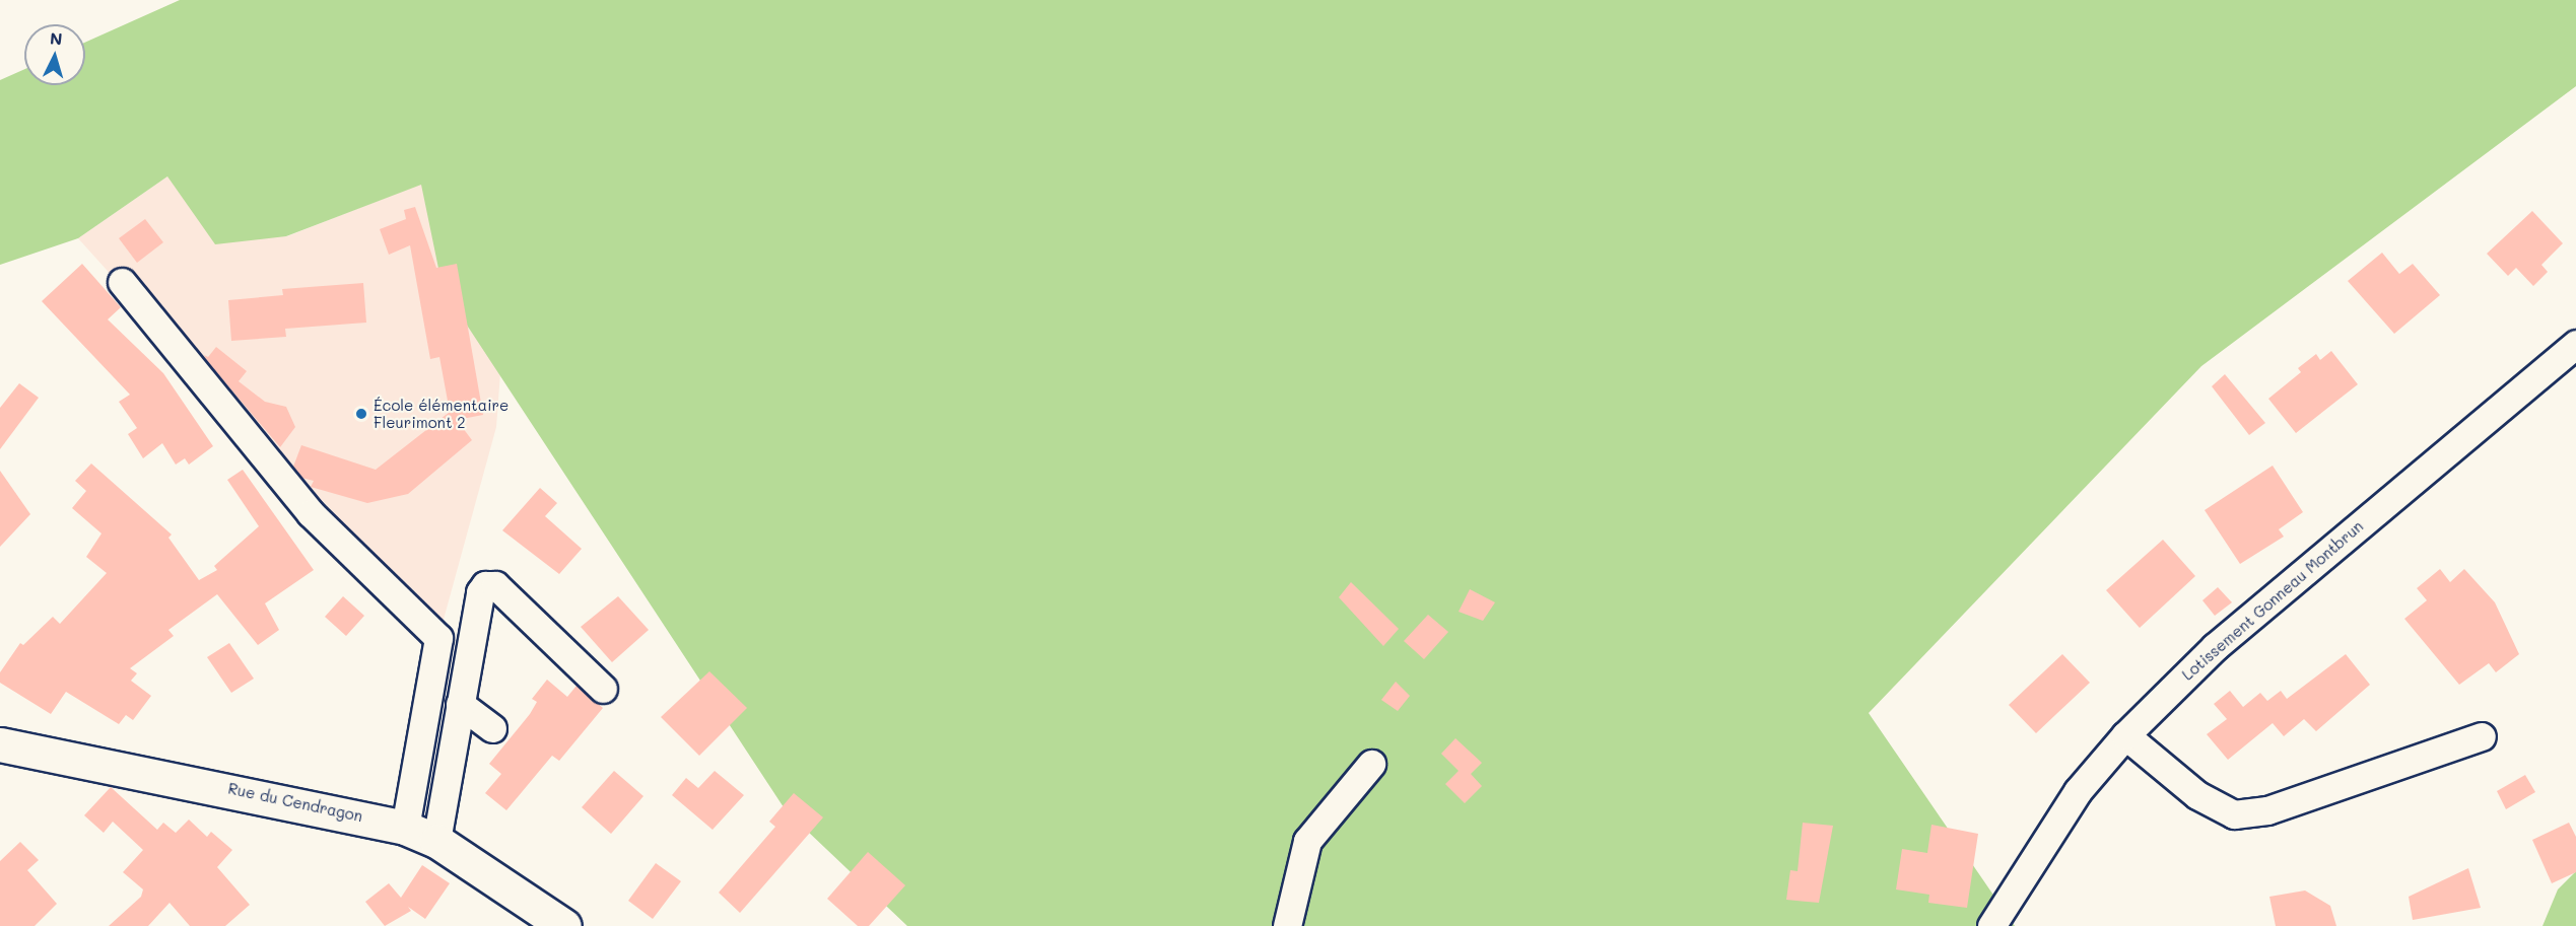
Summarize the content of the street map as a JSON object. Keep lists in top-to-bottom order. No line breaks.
{"streets":{"main road":["Rue du Cendragon"],"street":["Lotissement Gonneau Montbrun"]},"places":["École élémentaire Fleurimont 2"],"north":"top"}
